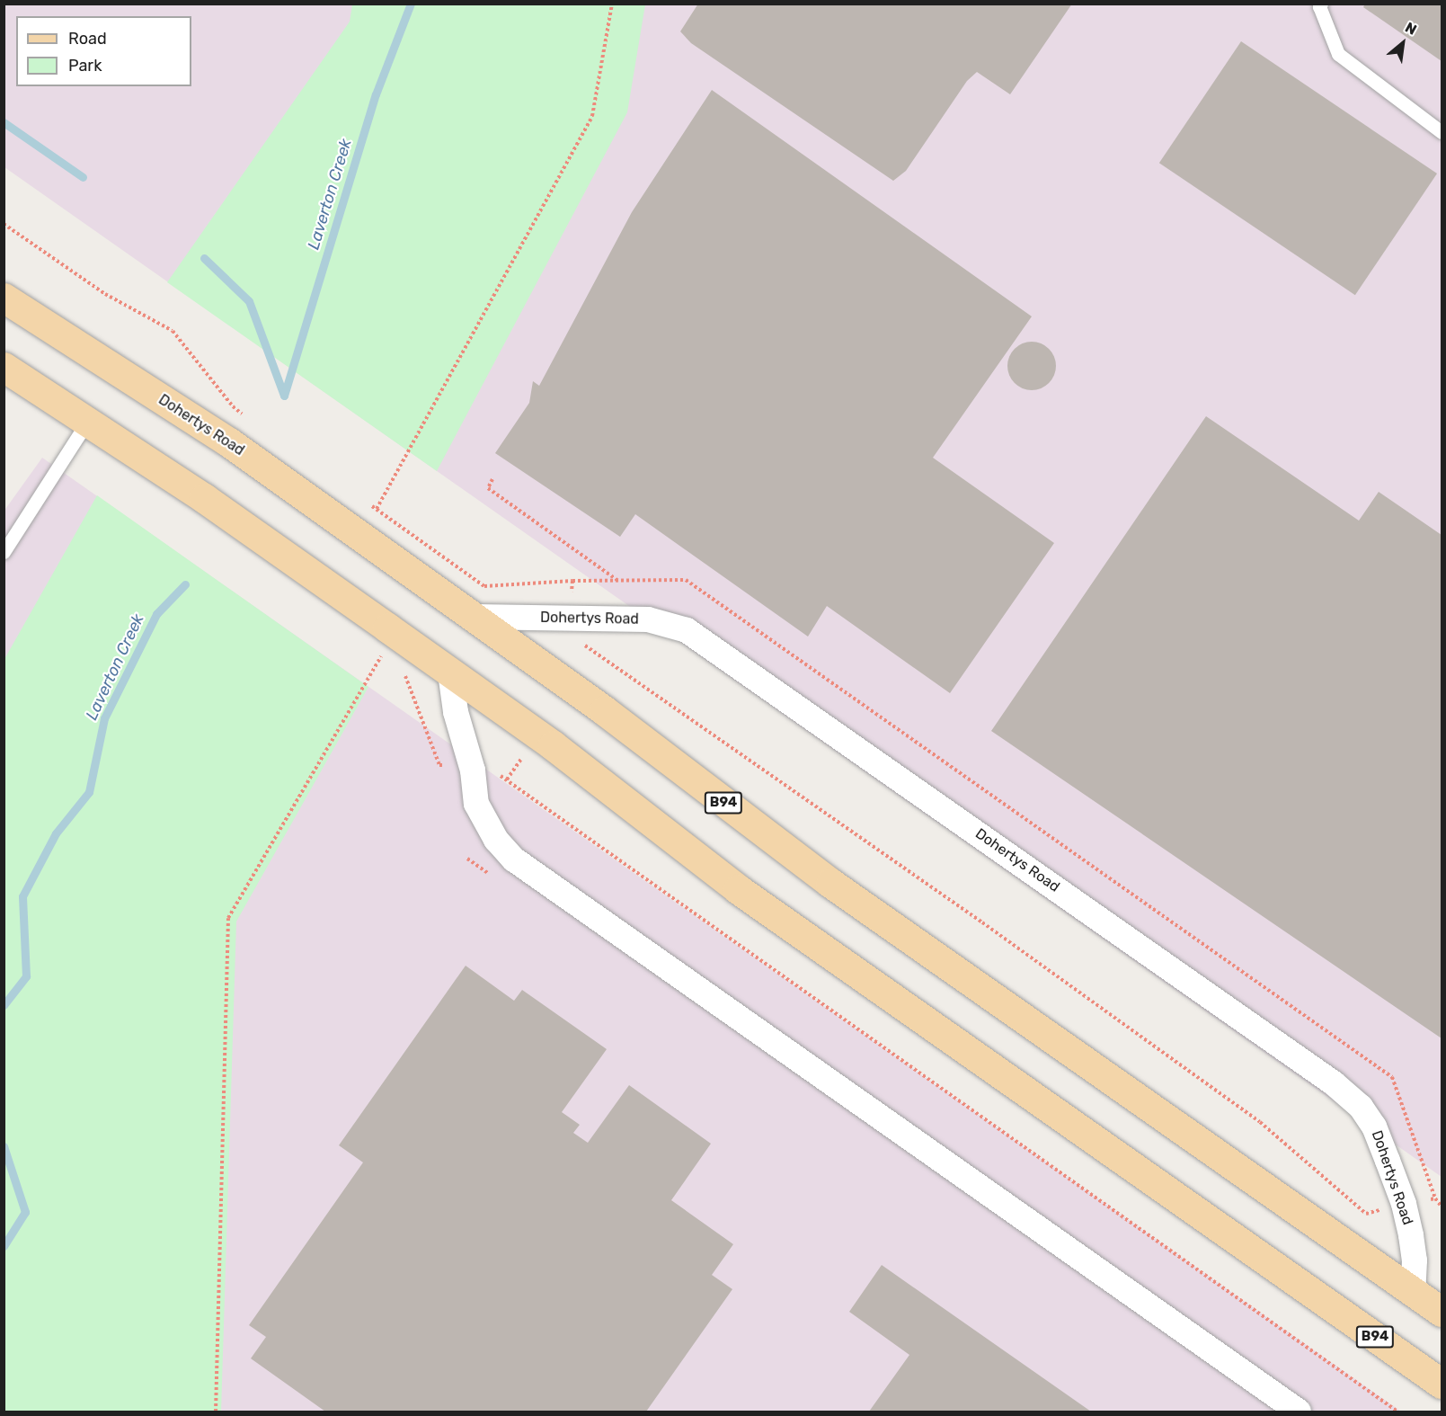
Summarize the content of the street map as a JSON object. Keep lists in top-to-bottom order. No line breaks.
{"streets":{"main road":["Dohertys Road","B94"]},"water":["Laverton Creek"],"legend":["Road","Park"],"north":"top right"}
